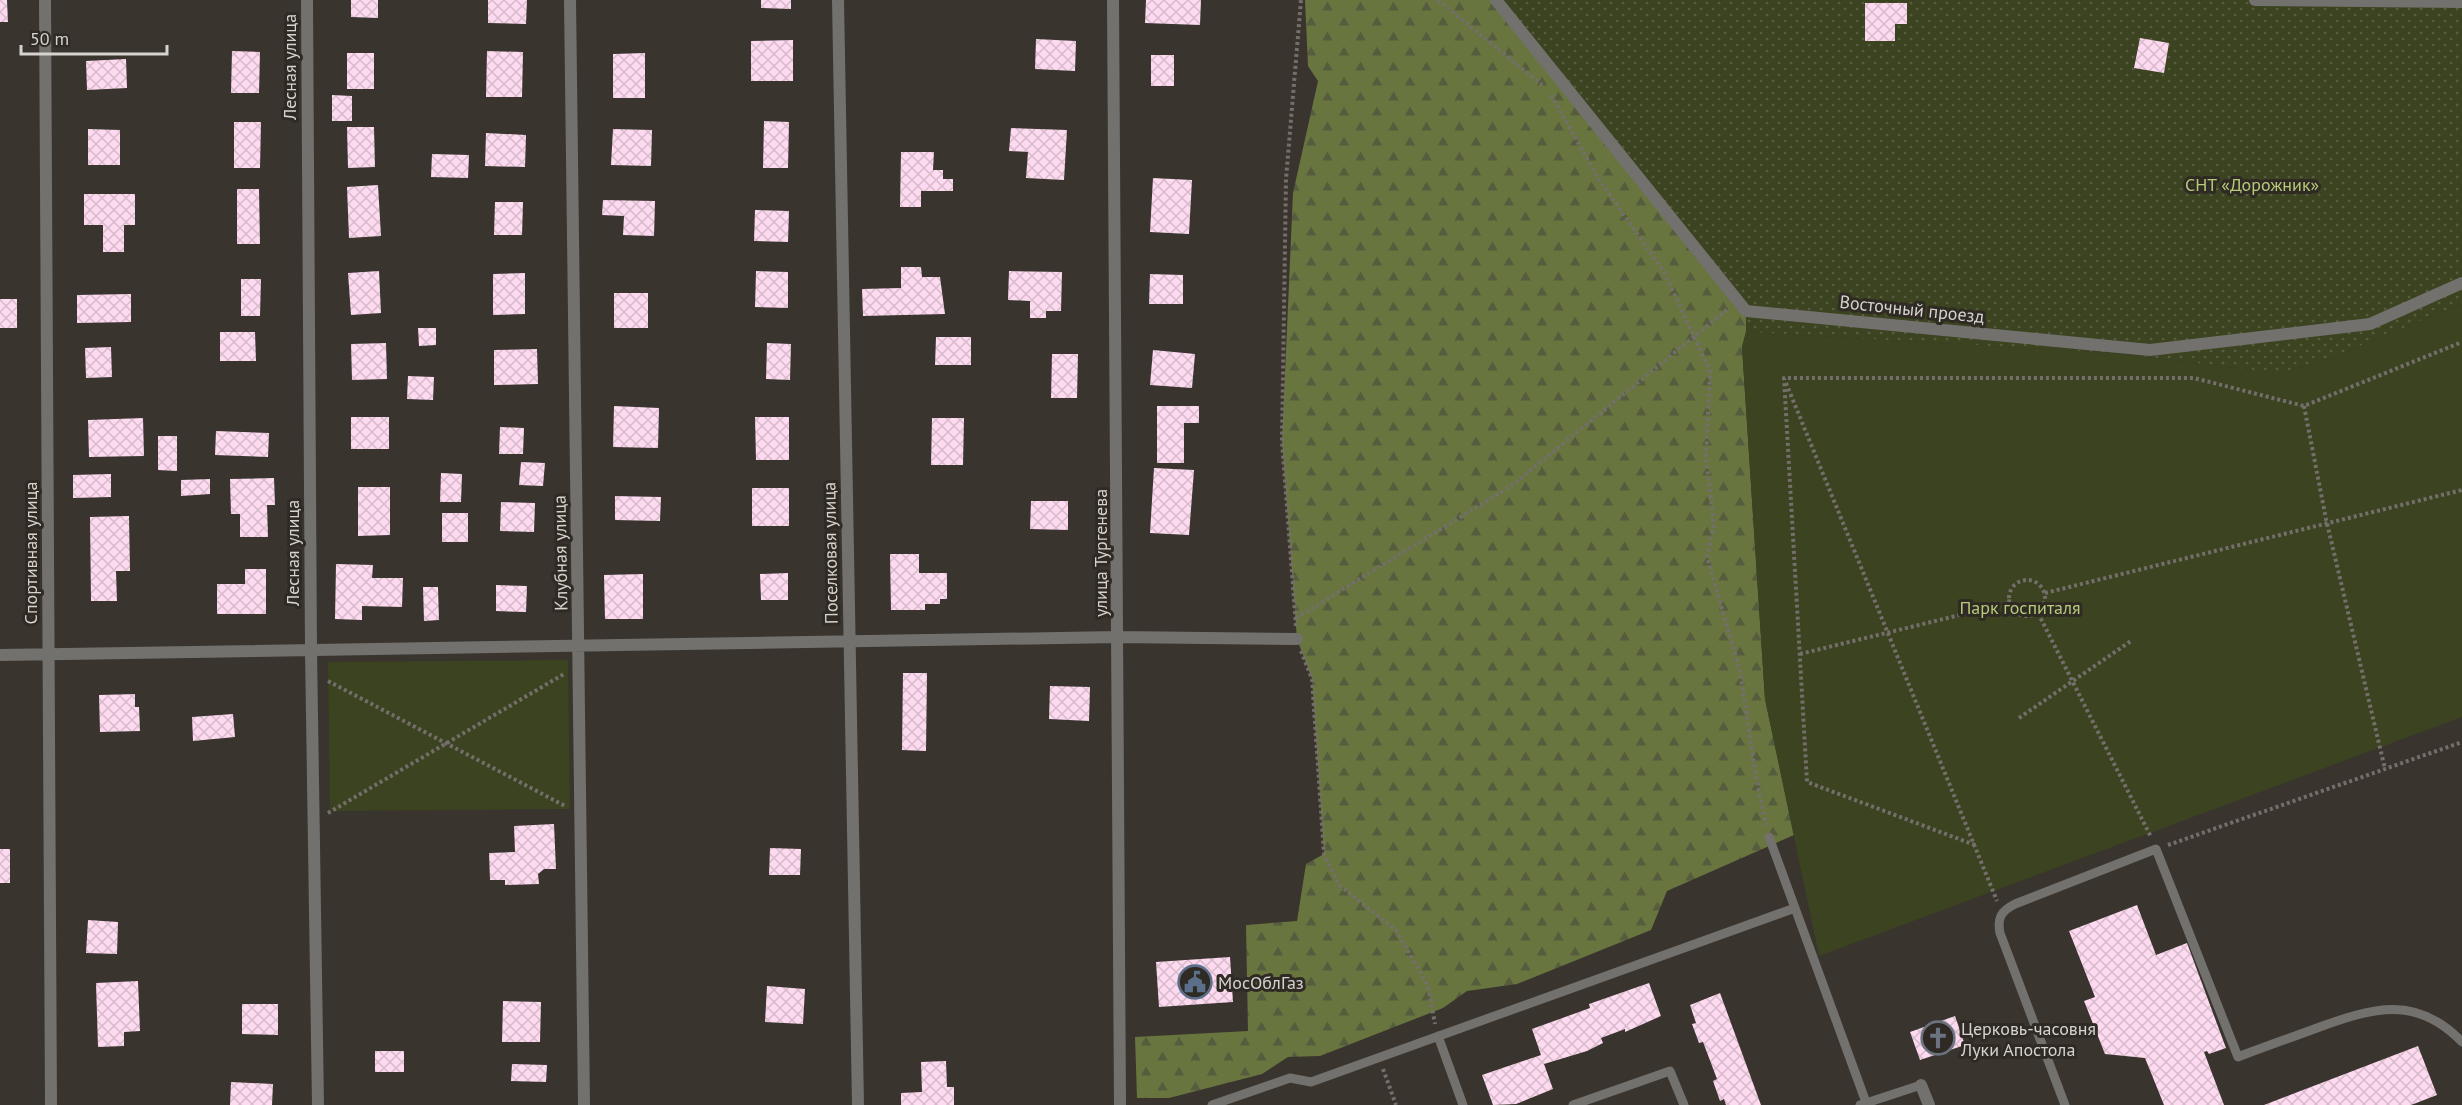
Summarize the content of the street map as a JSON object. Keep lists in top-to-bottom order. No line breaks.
{"streets":{"street":["Лесная улица","Восточный проезд","Спортивная улица","Клубная улица","Поселковая улица","улица Тургенева"]},"parks":["СНТ «Дорожник»","Парк госпиталя"],"places":{"public building":["МосОблГаз"],"church":["Церковь-часовня Луки Апостола"]},"scale_bar":"50 m"}
